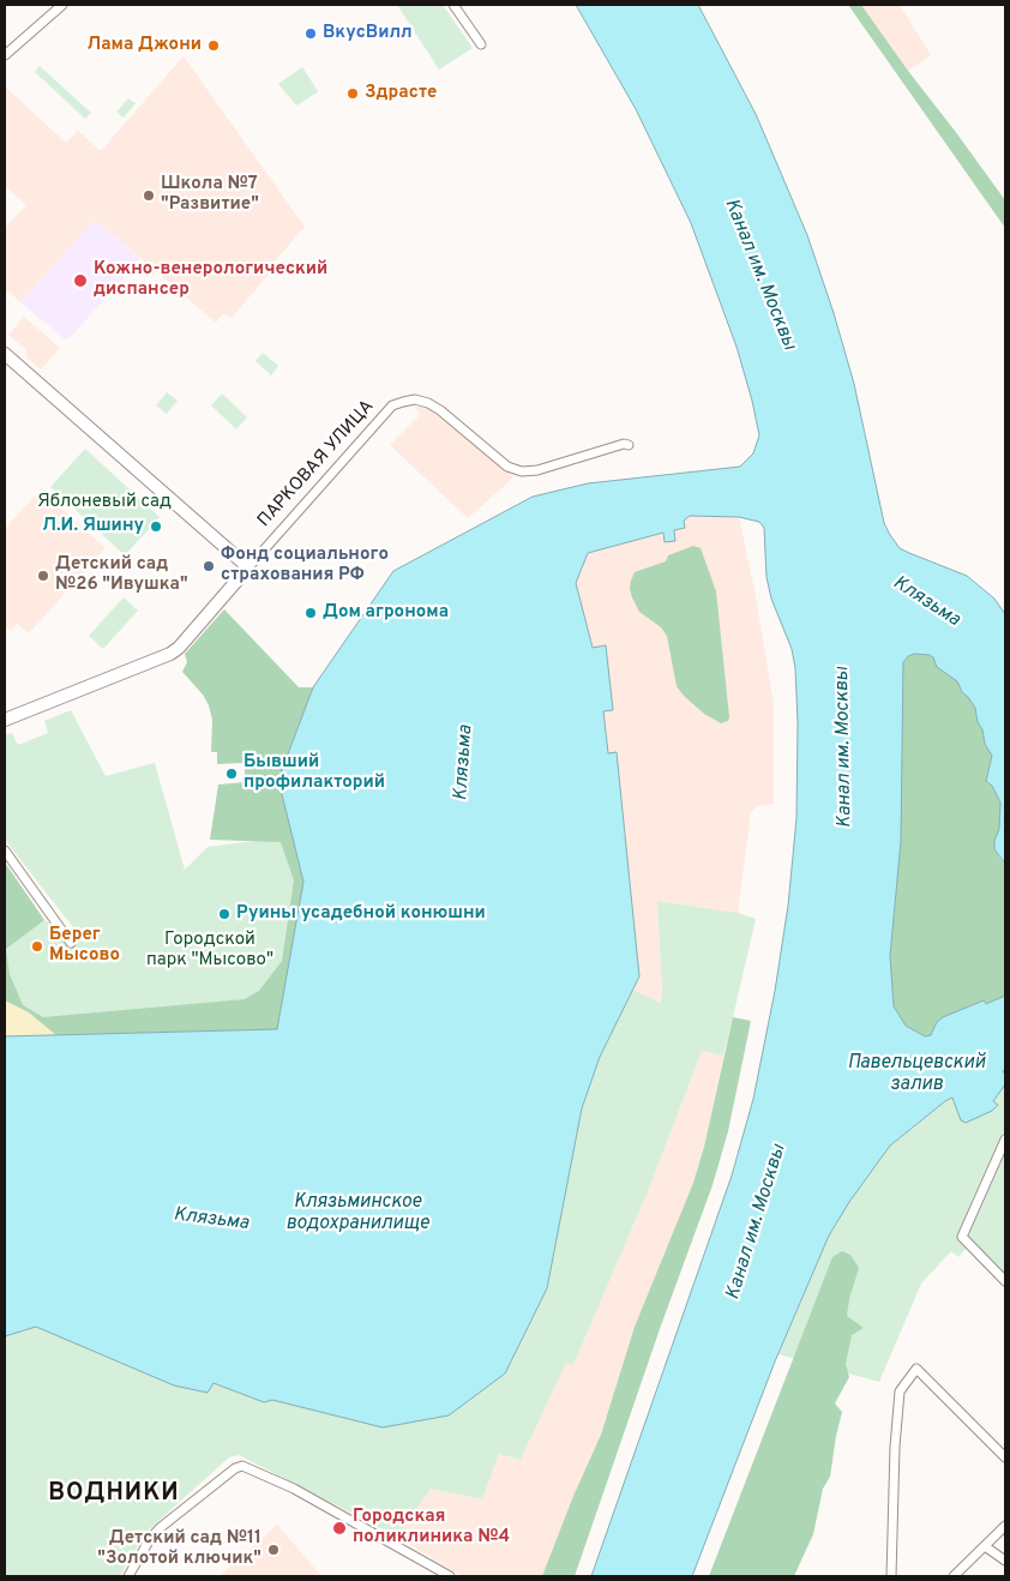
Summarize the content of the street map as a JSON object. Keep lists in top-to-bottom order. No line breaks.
{"streets":{"street":["ПАРКОВАЯ УЛИЦА"]},"districts":["ВОДНИКИ"],"water":["Канал им. Москвы","Клязьма","Павельцевский залив","Клязьминское водохранилище"],"parks":["Яблоневый сад","Городской парк \"Мысово\""],"places":["ВкусВилл","Лама Джони","Здрасте","Школа №7 \"Развитие\"","Кожно-венерологический диспансер","Л.И. Яшину","Фонд социального страхования РФ","Детский сад №26 \"Ивушка\"","Дом агронома","Бывший профилакторий","Руины усадебной конюшни","Берег Мысово","Городская поликлиника №4","Детский сад №11 \"Золотой ключик\""]}
